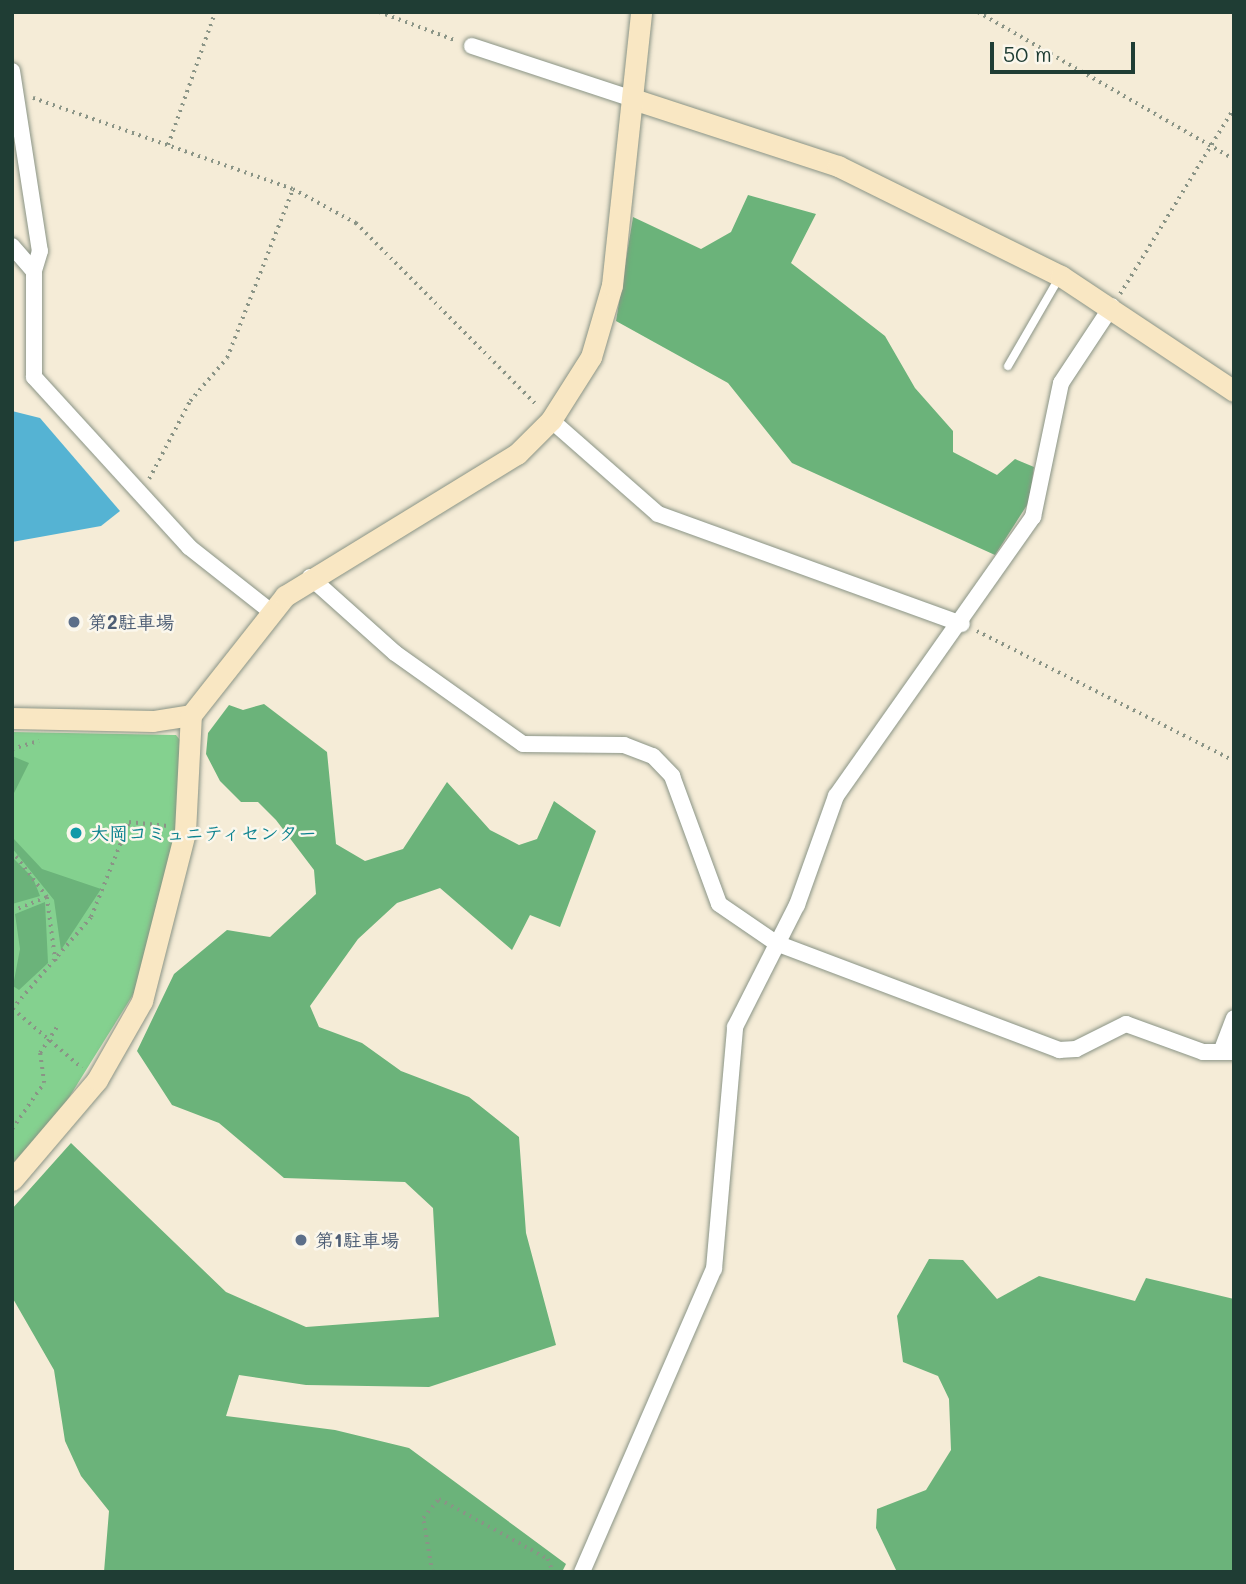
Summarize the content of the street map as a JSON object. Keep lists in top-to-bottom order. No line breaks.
{"places":["第2駐車場","大岡コミュニティセンター","第1駐車場"],"scale_bar":"50 m"}
